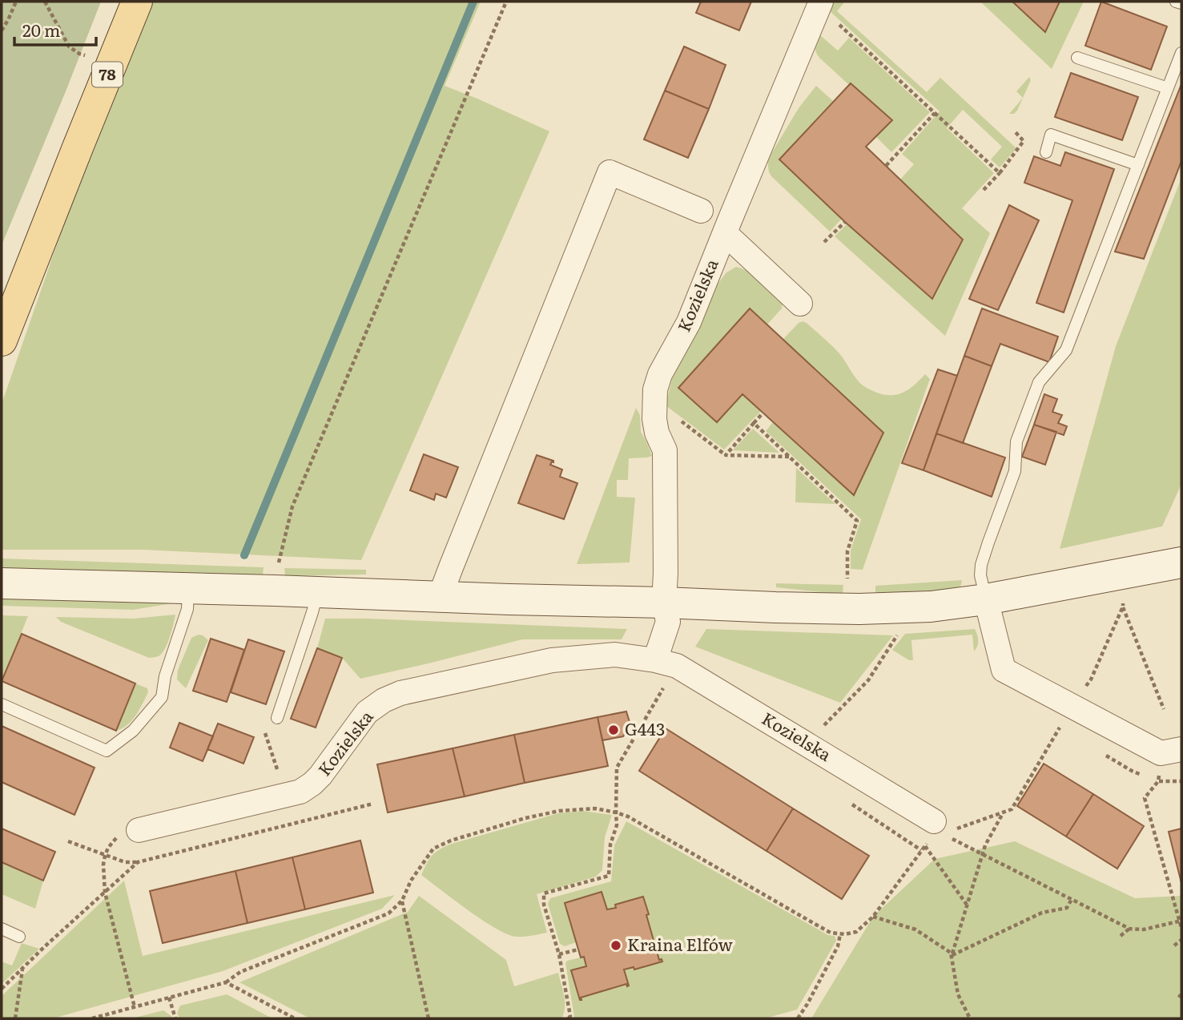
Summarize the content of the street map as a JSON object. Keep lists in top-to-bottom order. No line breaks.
{"streets":{"main road":["78"],"street":["Kozielska"]},"places":["G443","Kraina Elfów"],"scale_bar":"20 m"}
